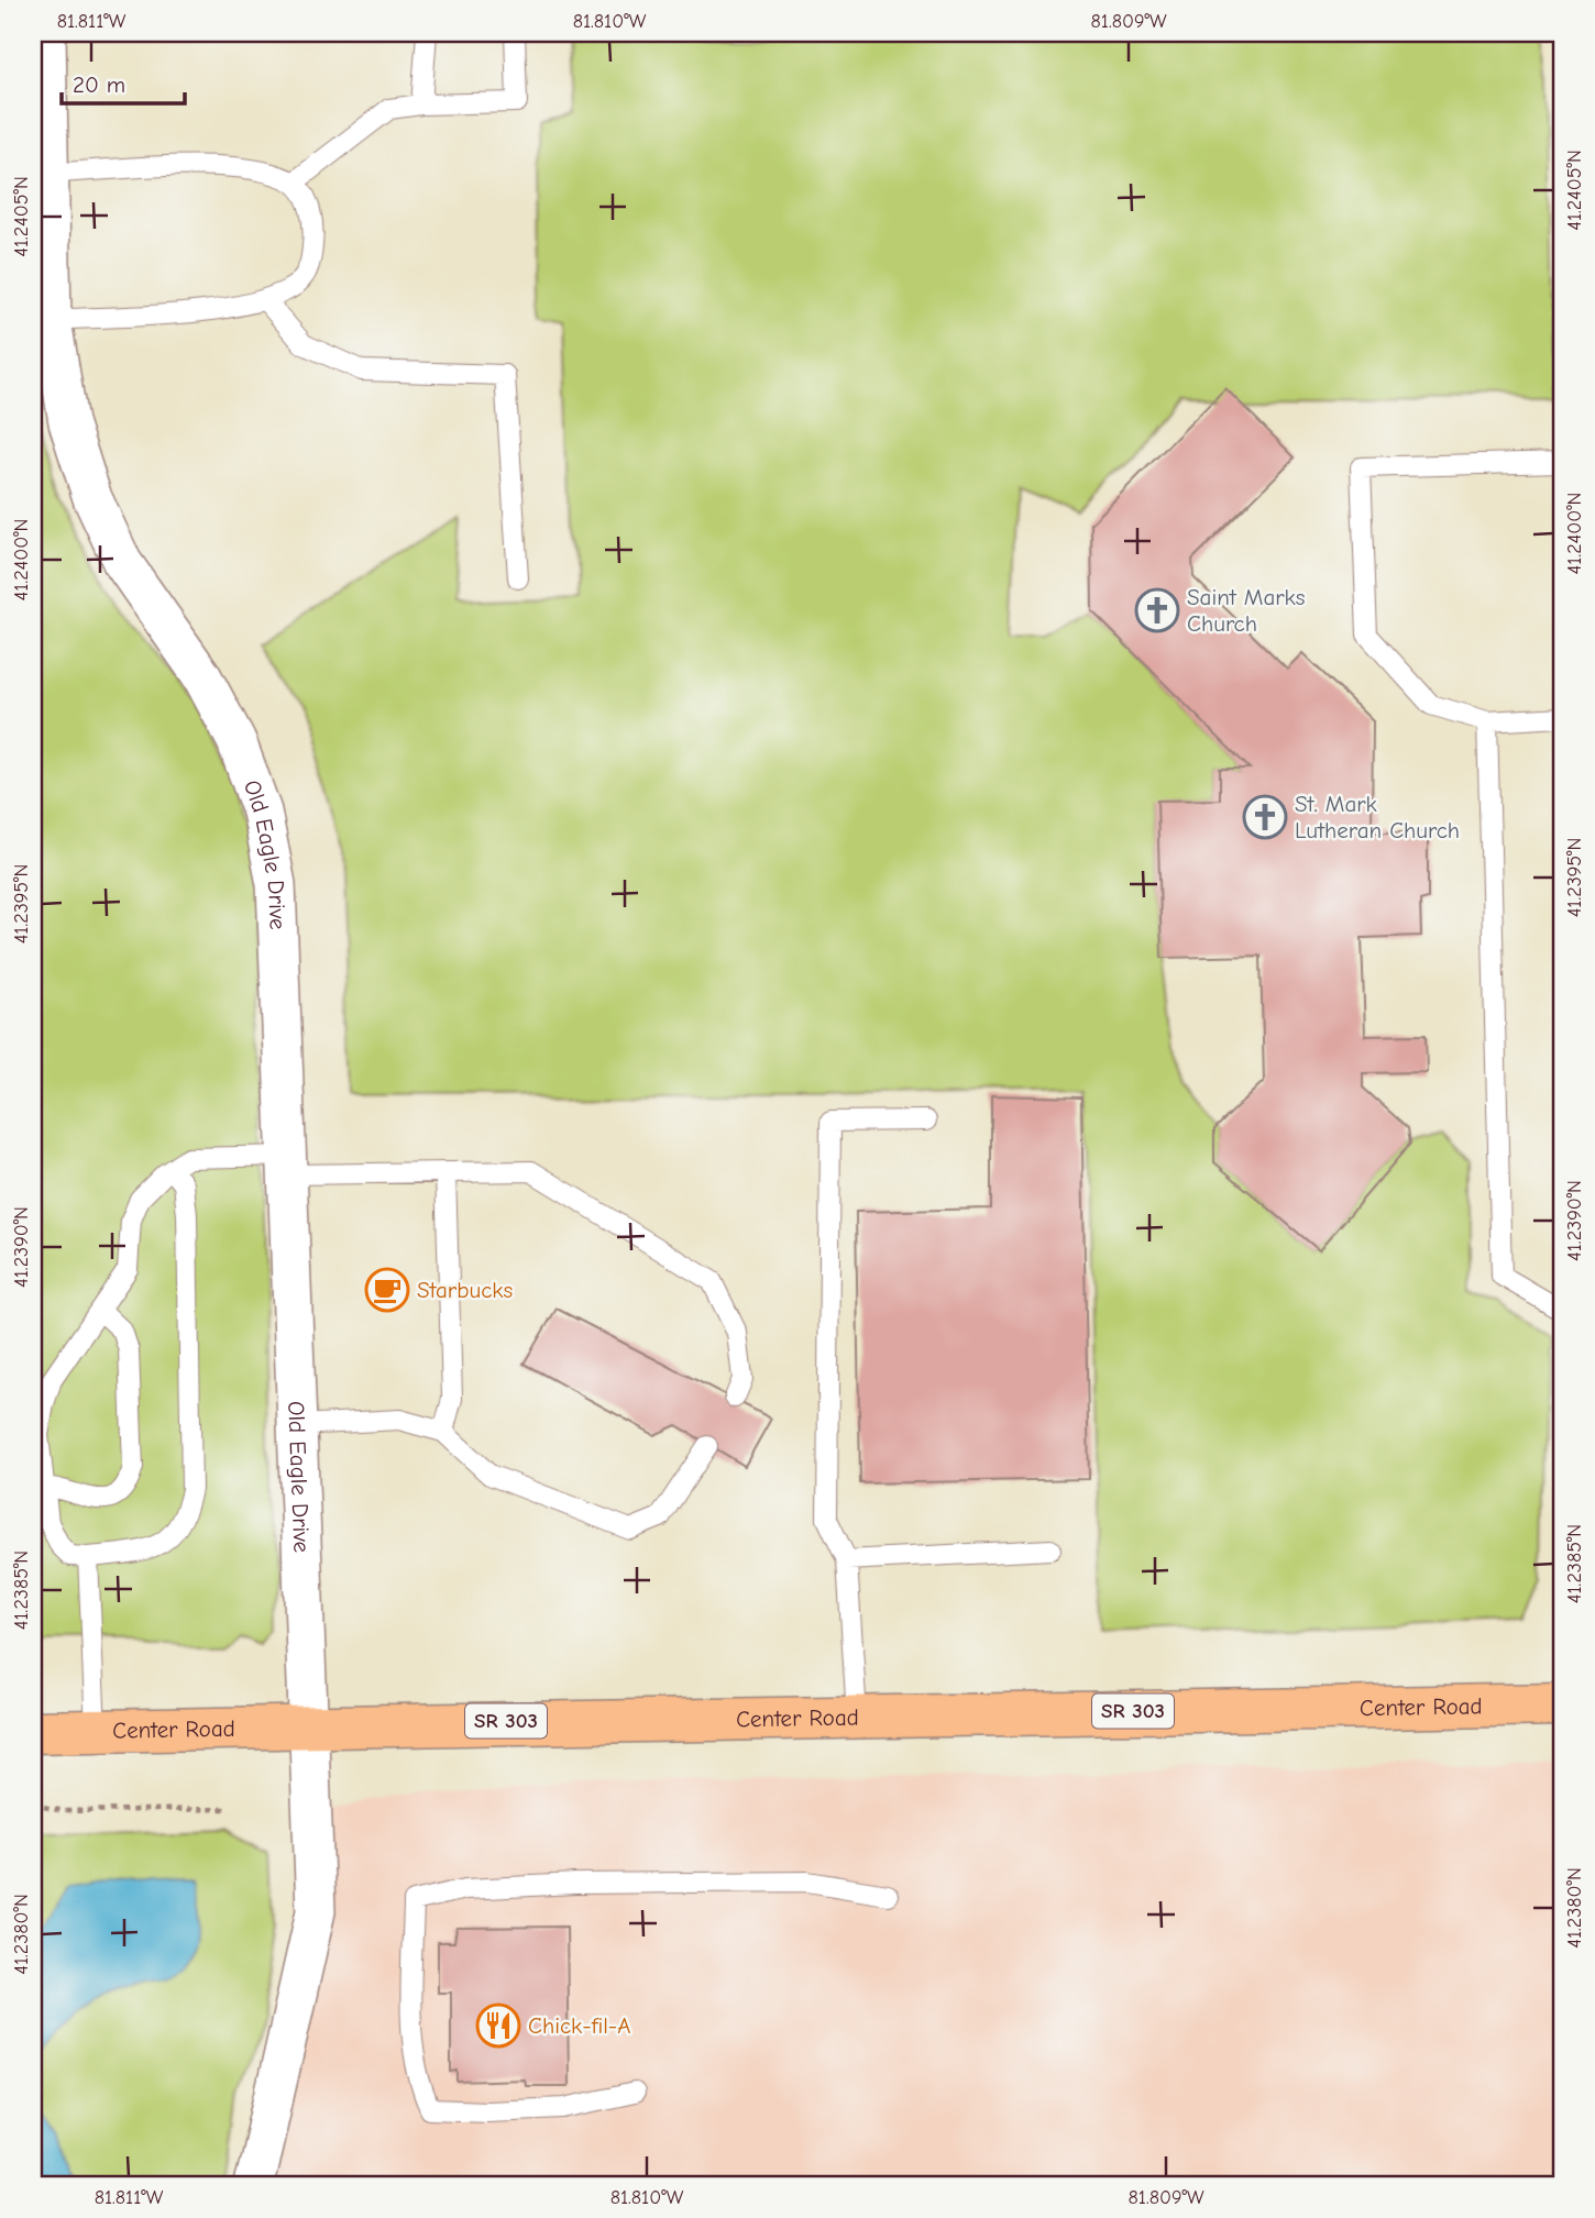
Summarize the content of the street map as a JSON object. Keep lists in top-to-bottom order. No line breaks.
{"streets":{"main road":["Center Road","SR 303"],"street":["Old Eagle Drive"]},"crossings":[["Old Eagle Drive","Center Road"]],"places":{"church":["Saint Marks Church","St. Mark Lutheran Church"],"cafe":["Starbucks"],"restaurant":["Chick-fil-A"]},"scale_bar":"20 m","coordinates":["81.811°W","81.810°W","81.809°W","41.2405°N","41.2400°N","41.2395°N","41.2390°N","41.2385°N","41.2380°N"]}
